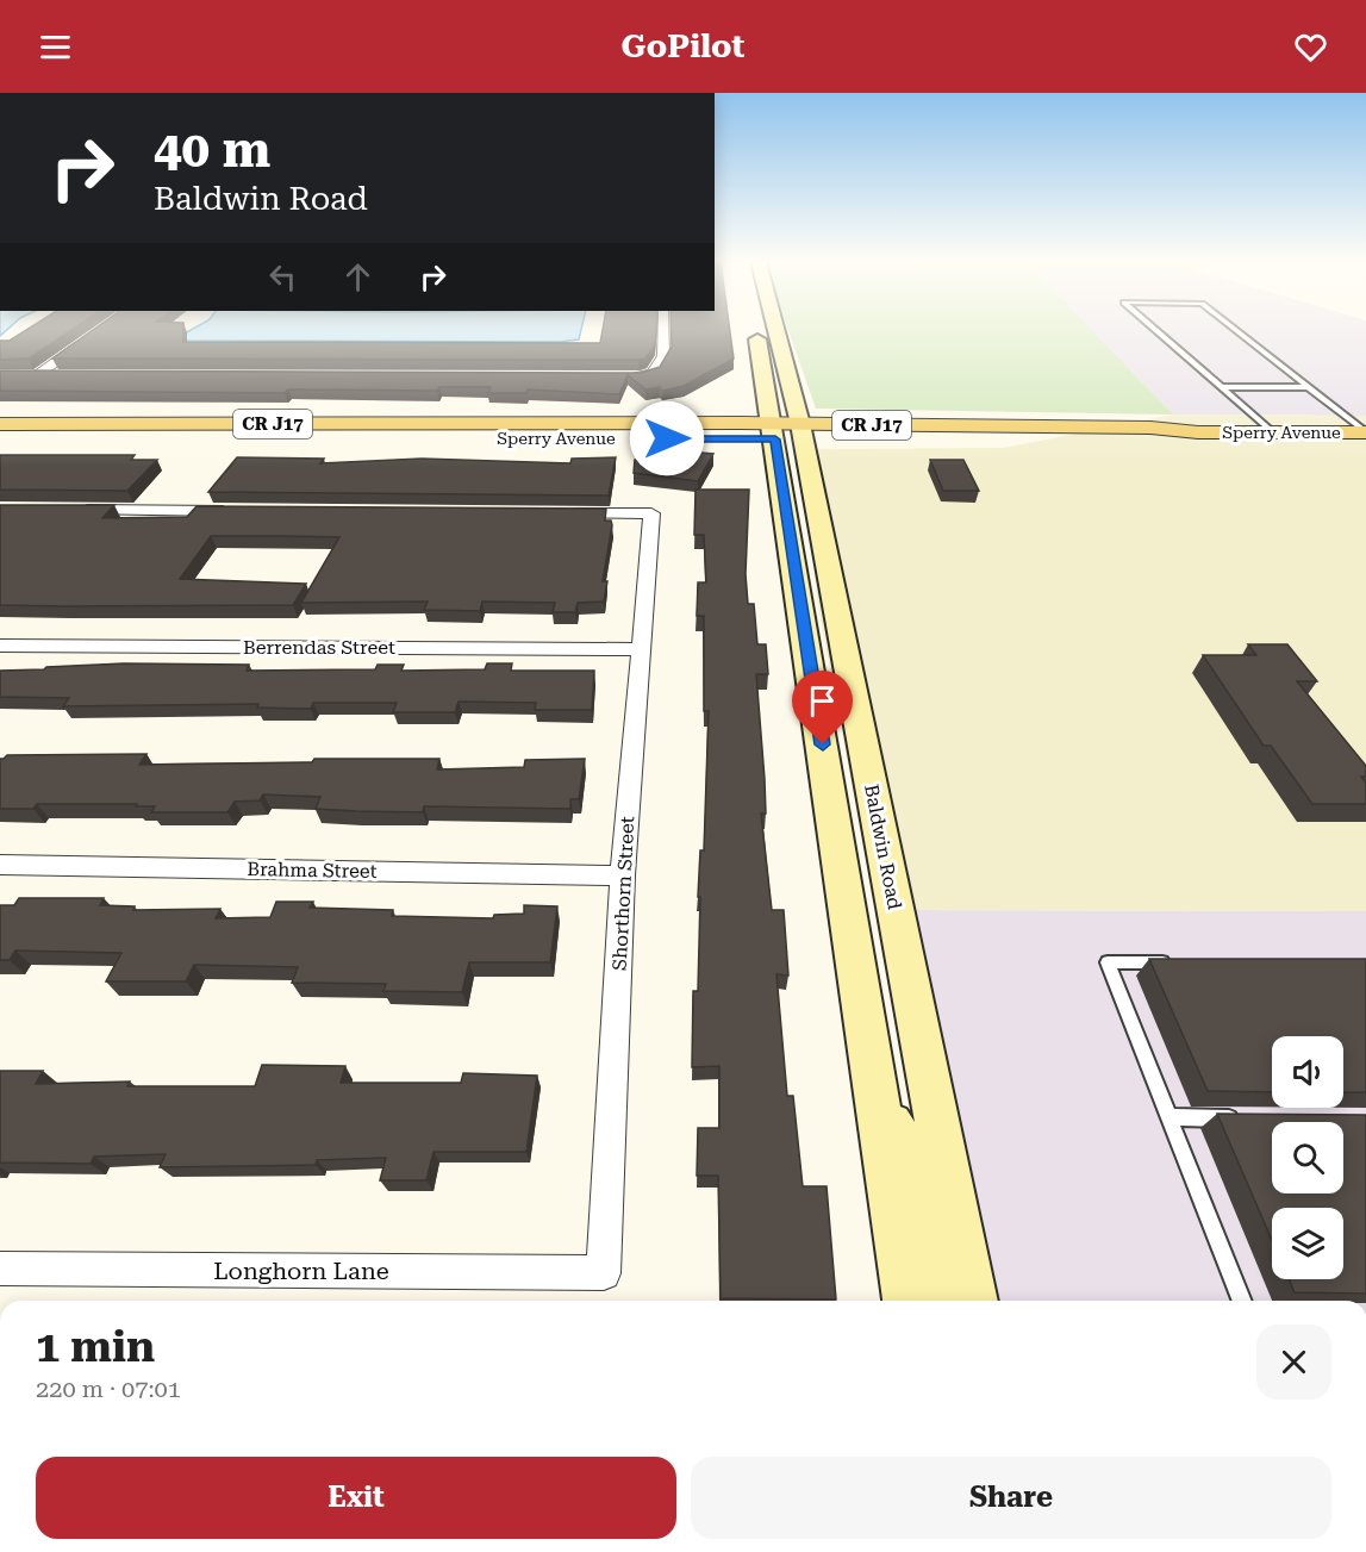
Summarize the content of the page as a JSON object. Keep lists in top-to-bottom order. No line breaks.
{"streets":{"main road":["CR J17","Sperry Avenue","Baldwin Road"],"street":["Berrendas Street","Brahma Street","Shorthorn Street","Longhorn Lane"]},"crossings":[["Sperry Avenue","Baldwin Road"],["Berrendas Street","Shorthorn Street"],["Brahma Street","Shorthorn Street"],["Shorthorn Street","Longhorn Lane"]],"page":{"header":"GoPilot","turn":["40 m","Baldwin Road"],"heading":["1 min","220 m · 07:01"],"buttons":["Exit","Share"]}}
